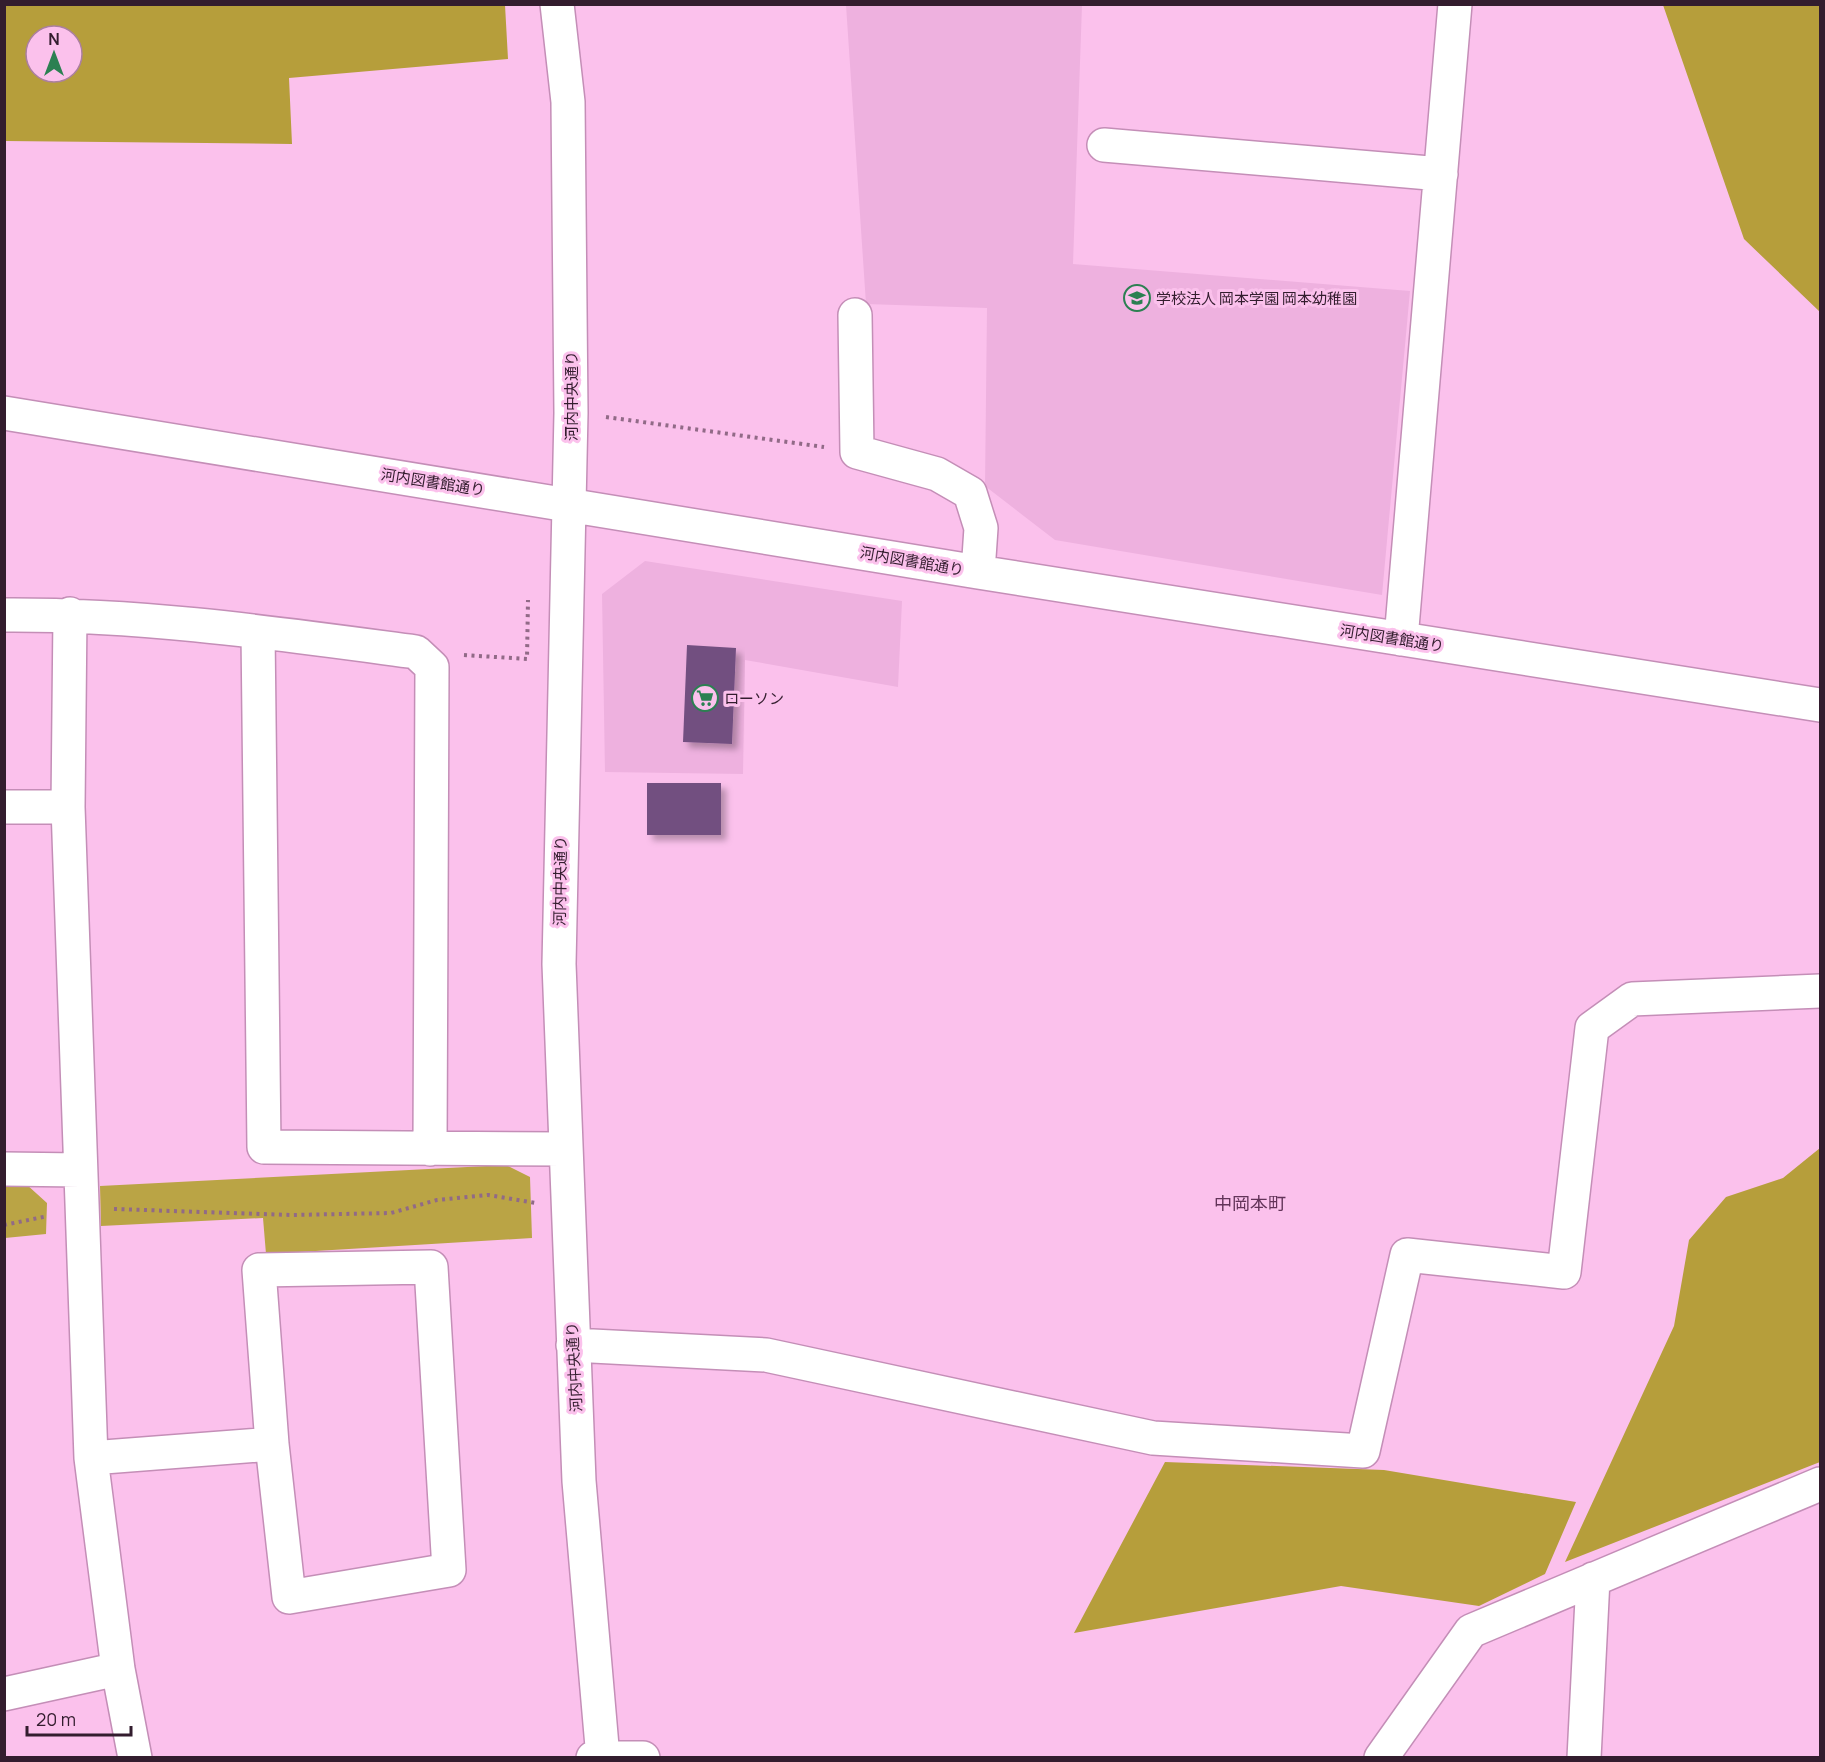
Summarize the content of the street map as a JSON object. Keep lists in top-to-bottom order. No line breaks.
{"streets":{"street":["河内中央通り","河内図書館通り"]},"crossings":[["河内中央通り","河内図書館通り"]],"districts":["中岡本町"],"places":{"school or university":["学校法人 岡本学園 岡本幼稚園"],"supermarket":["ローソン"]},"scale_bar":"20 m","north":"top"}
